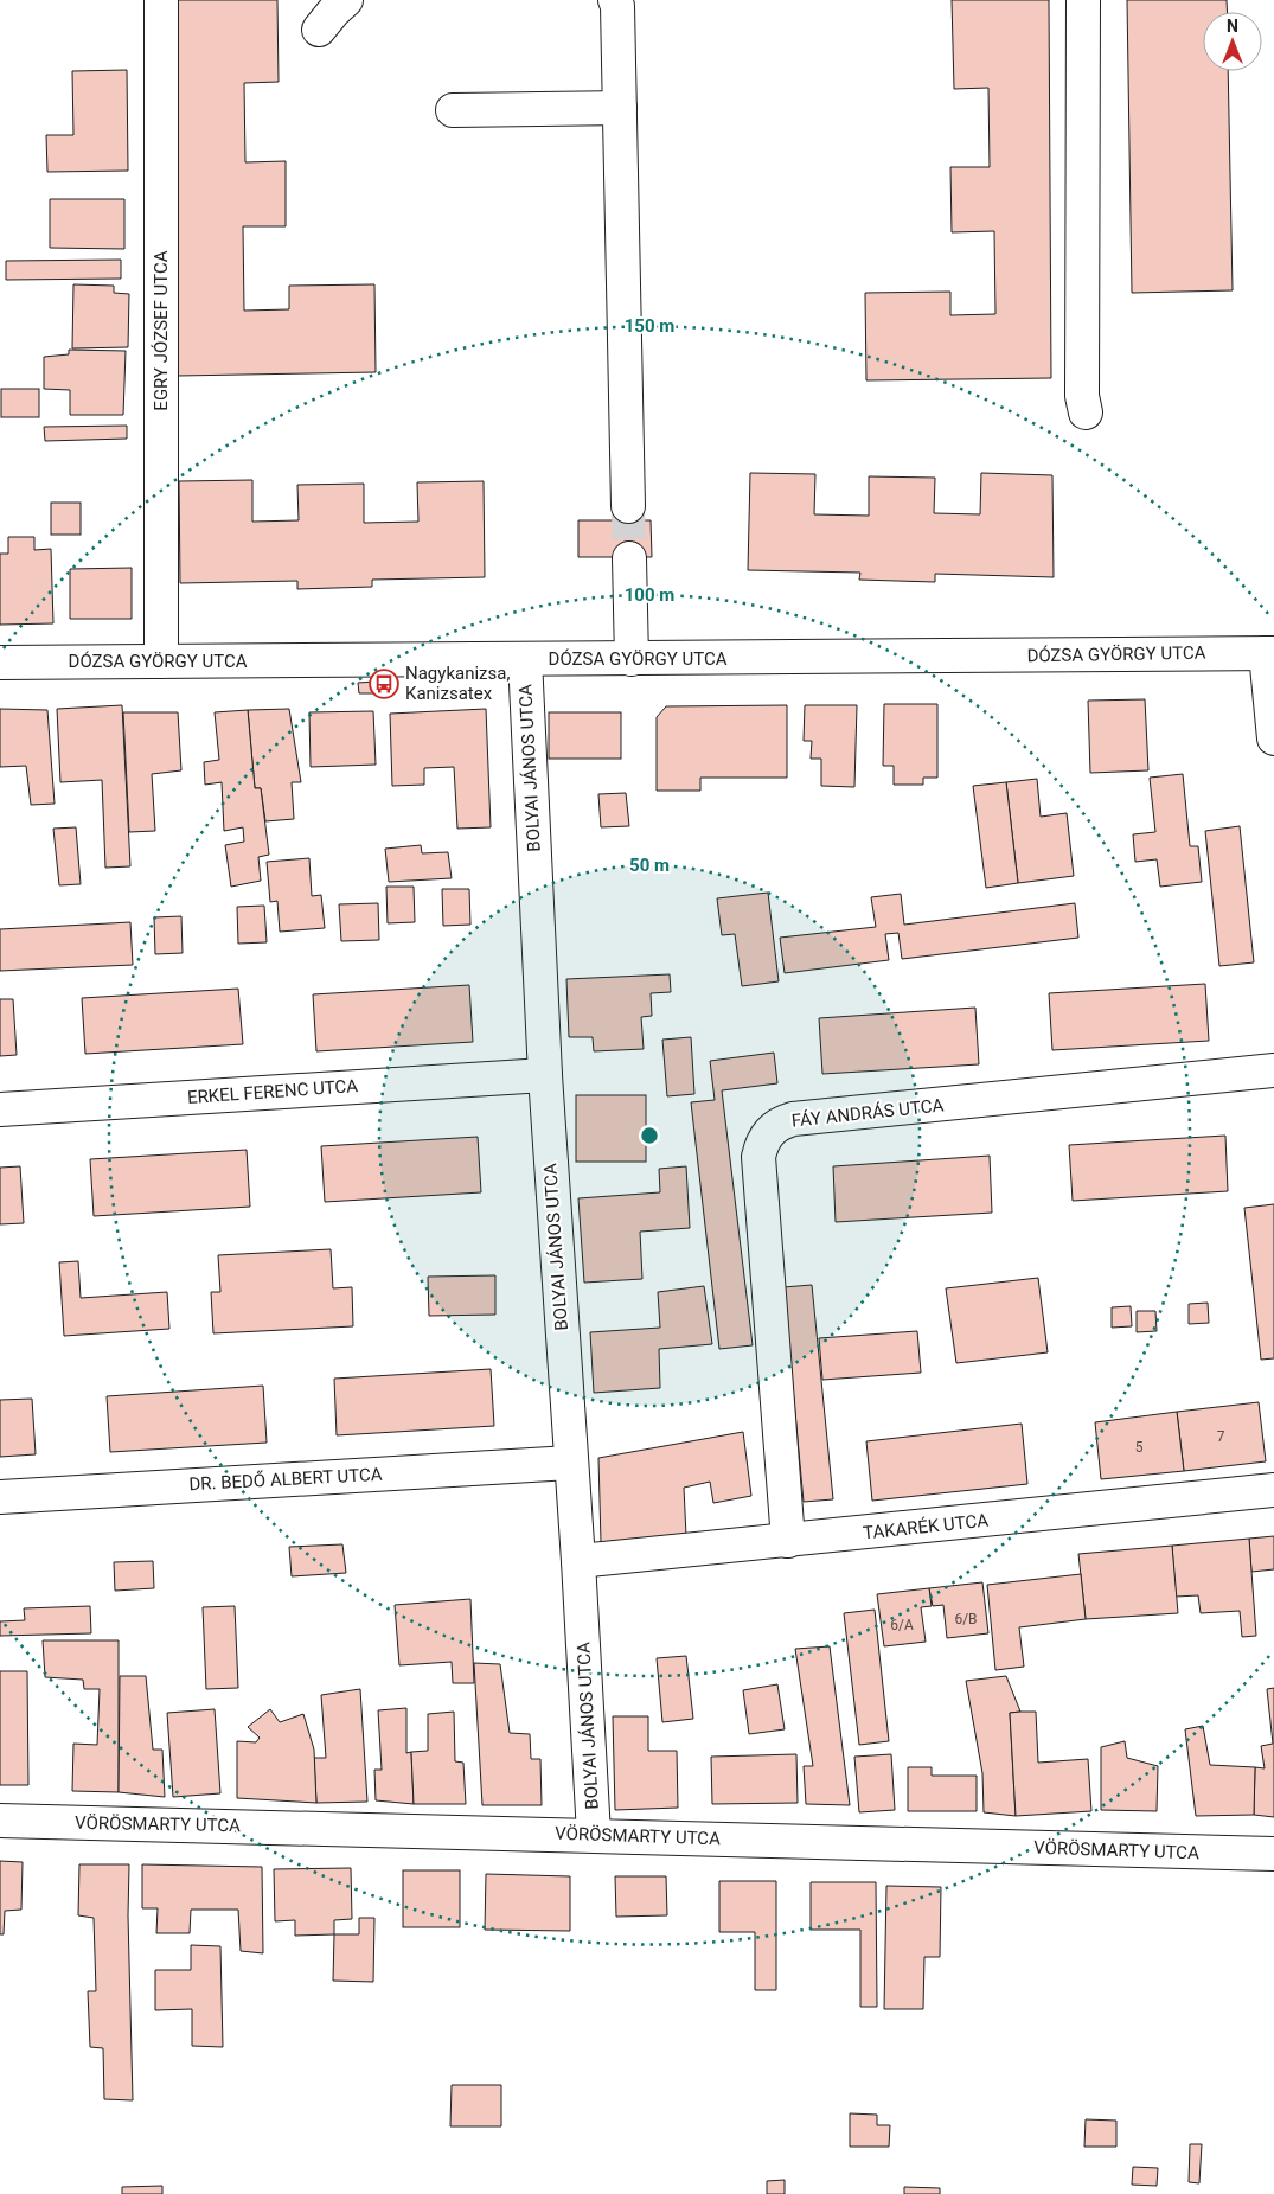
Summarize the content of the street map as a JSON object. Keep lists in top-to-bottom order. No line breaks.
{"streets":{"street":["EGRY JÓZSEF UTCA","DÓZSA GYÖRGY UTCA","BOLYAI JÁNOS UTCA","ERKEL FERENC UTCA","FÁY ANDRÁS UTCA","DR. BEDŐ ALBERT UTCA","TAKARÉK UTCA","VÖRÖSMARTY UTCA"]},"crossings":[["EGRY JÓZSEF UTCA","DÓZSA GYÖRGY UTCA"],["DÓZSA GYÖRGY UTCA","BOLYAI JÁNOS UTCA"],["BOLYAI JÁNOS UTCA","ERKEL FERENC UTCA"],["BOLYAI JÁNOS UTCA","DR. BEDŐ ALBERT UTCA"],["BOLYAI JÁNOS UTCA","TAKARÉK UTCA"],["BOLYAI JÁNOS UTCA","VÖRÖSMARTY UTCA"],["FÁY ANDRÁS UTCA","TAKARÉK UTCA"]],"places":{"bus stop":["Nagykanizsa, Kanizsatex"]},"house_numbers":["7","5","6/B","6/A"],"north":"top","rings":["150 m","100 m","50 m"]}
